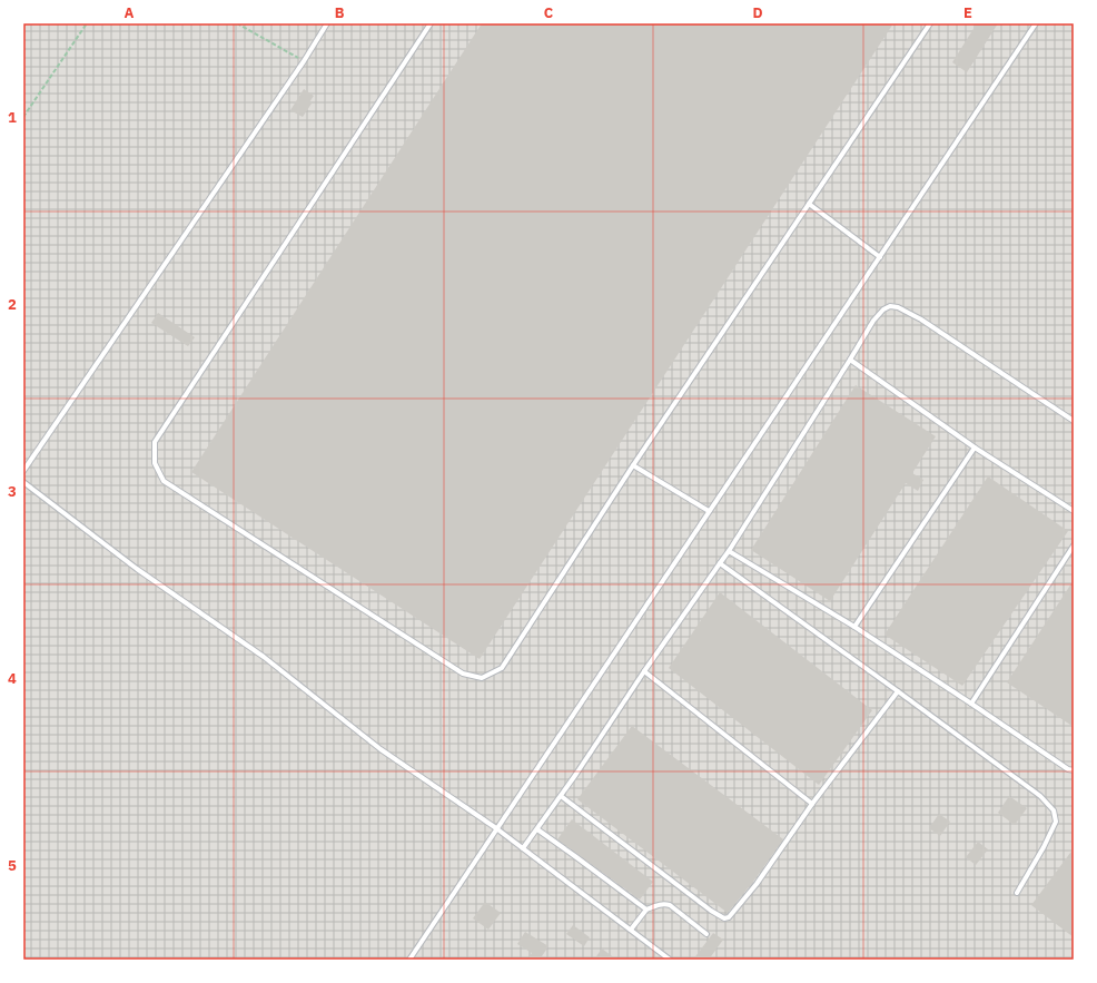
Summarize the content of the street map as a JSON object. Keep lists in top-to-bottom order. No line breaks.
{"grid":{"columns":["A","B","C","D","E"],"rows":["1","2","3","4","5"]}}
